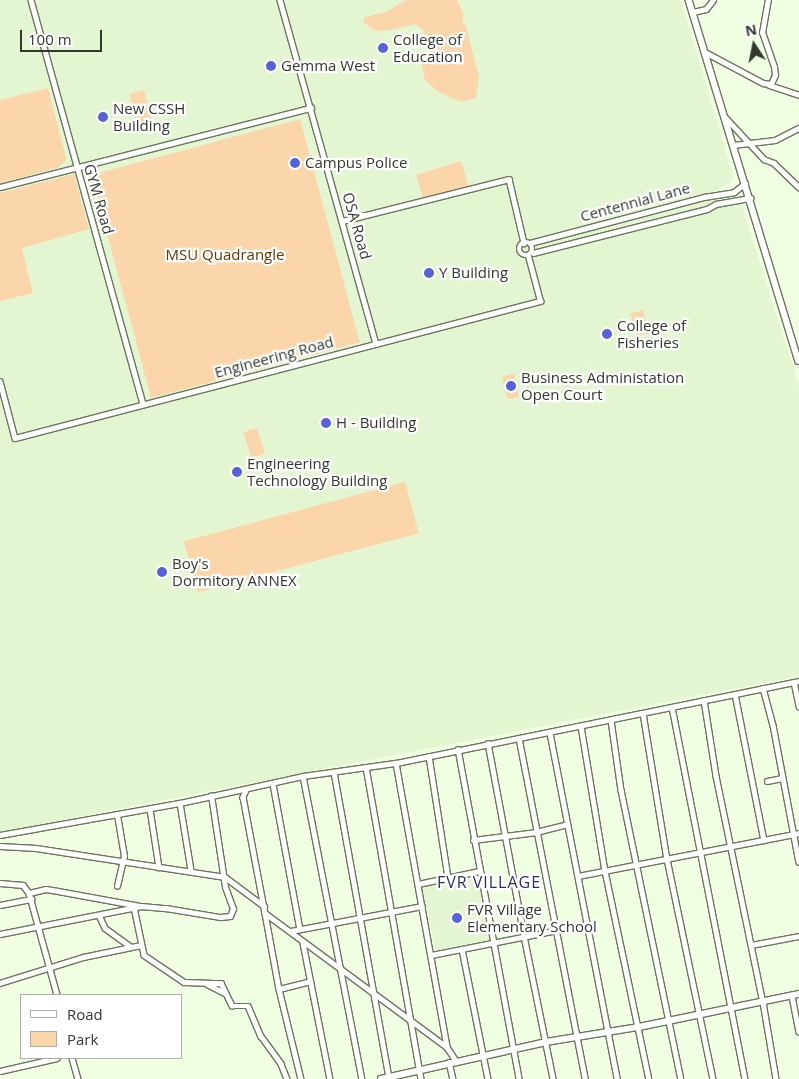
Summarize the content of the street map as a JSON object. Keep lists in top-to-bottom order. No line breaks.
{"streets":{"street":["GYM Road","Centennial Lane","OSA Road","Engineering Road"]},"crossings":[["GYM Road","Engineering Road"],["Centennial Lane","Engineering Road"],["OSA Road","Engineering Road"]],"districts":["FVR VILLAGE"],"parks":["MSU Quadrangle"],"places":["College of Education","Gemma West","New CSSH Building","Campus Police","Y Building","College of Fisheries","Business Administation Open Court","H - Building","Engineering Technology Building","Boy's Dormitory ANNEX","FVR Village Elementary School"],"legend":["Road","Park"],"scale_bar":"100 m","north":"top"}
